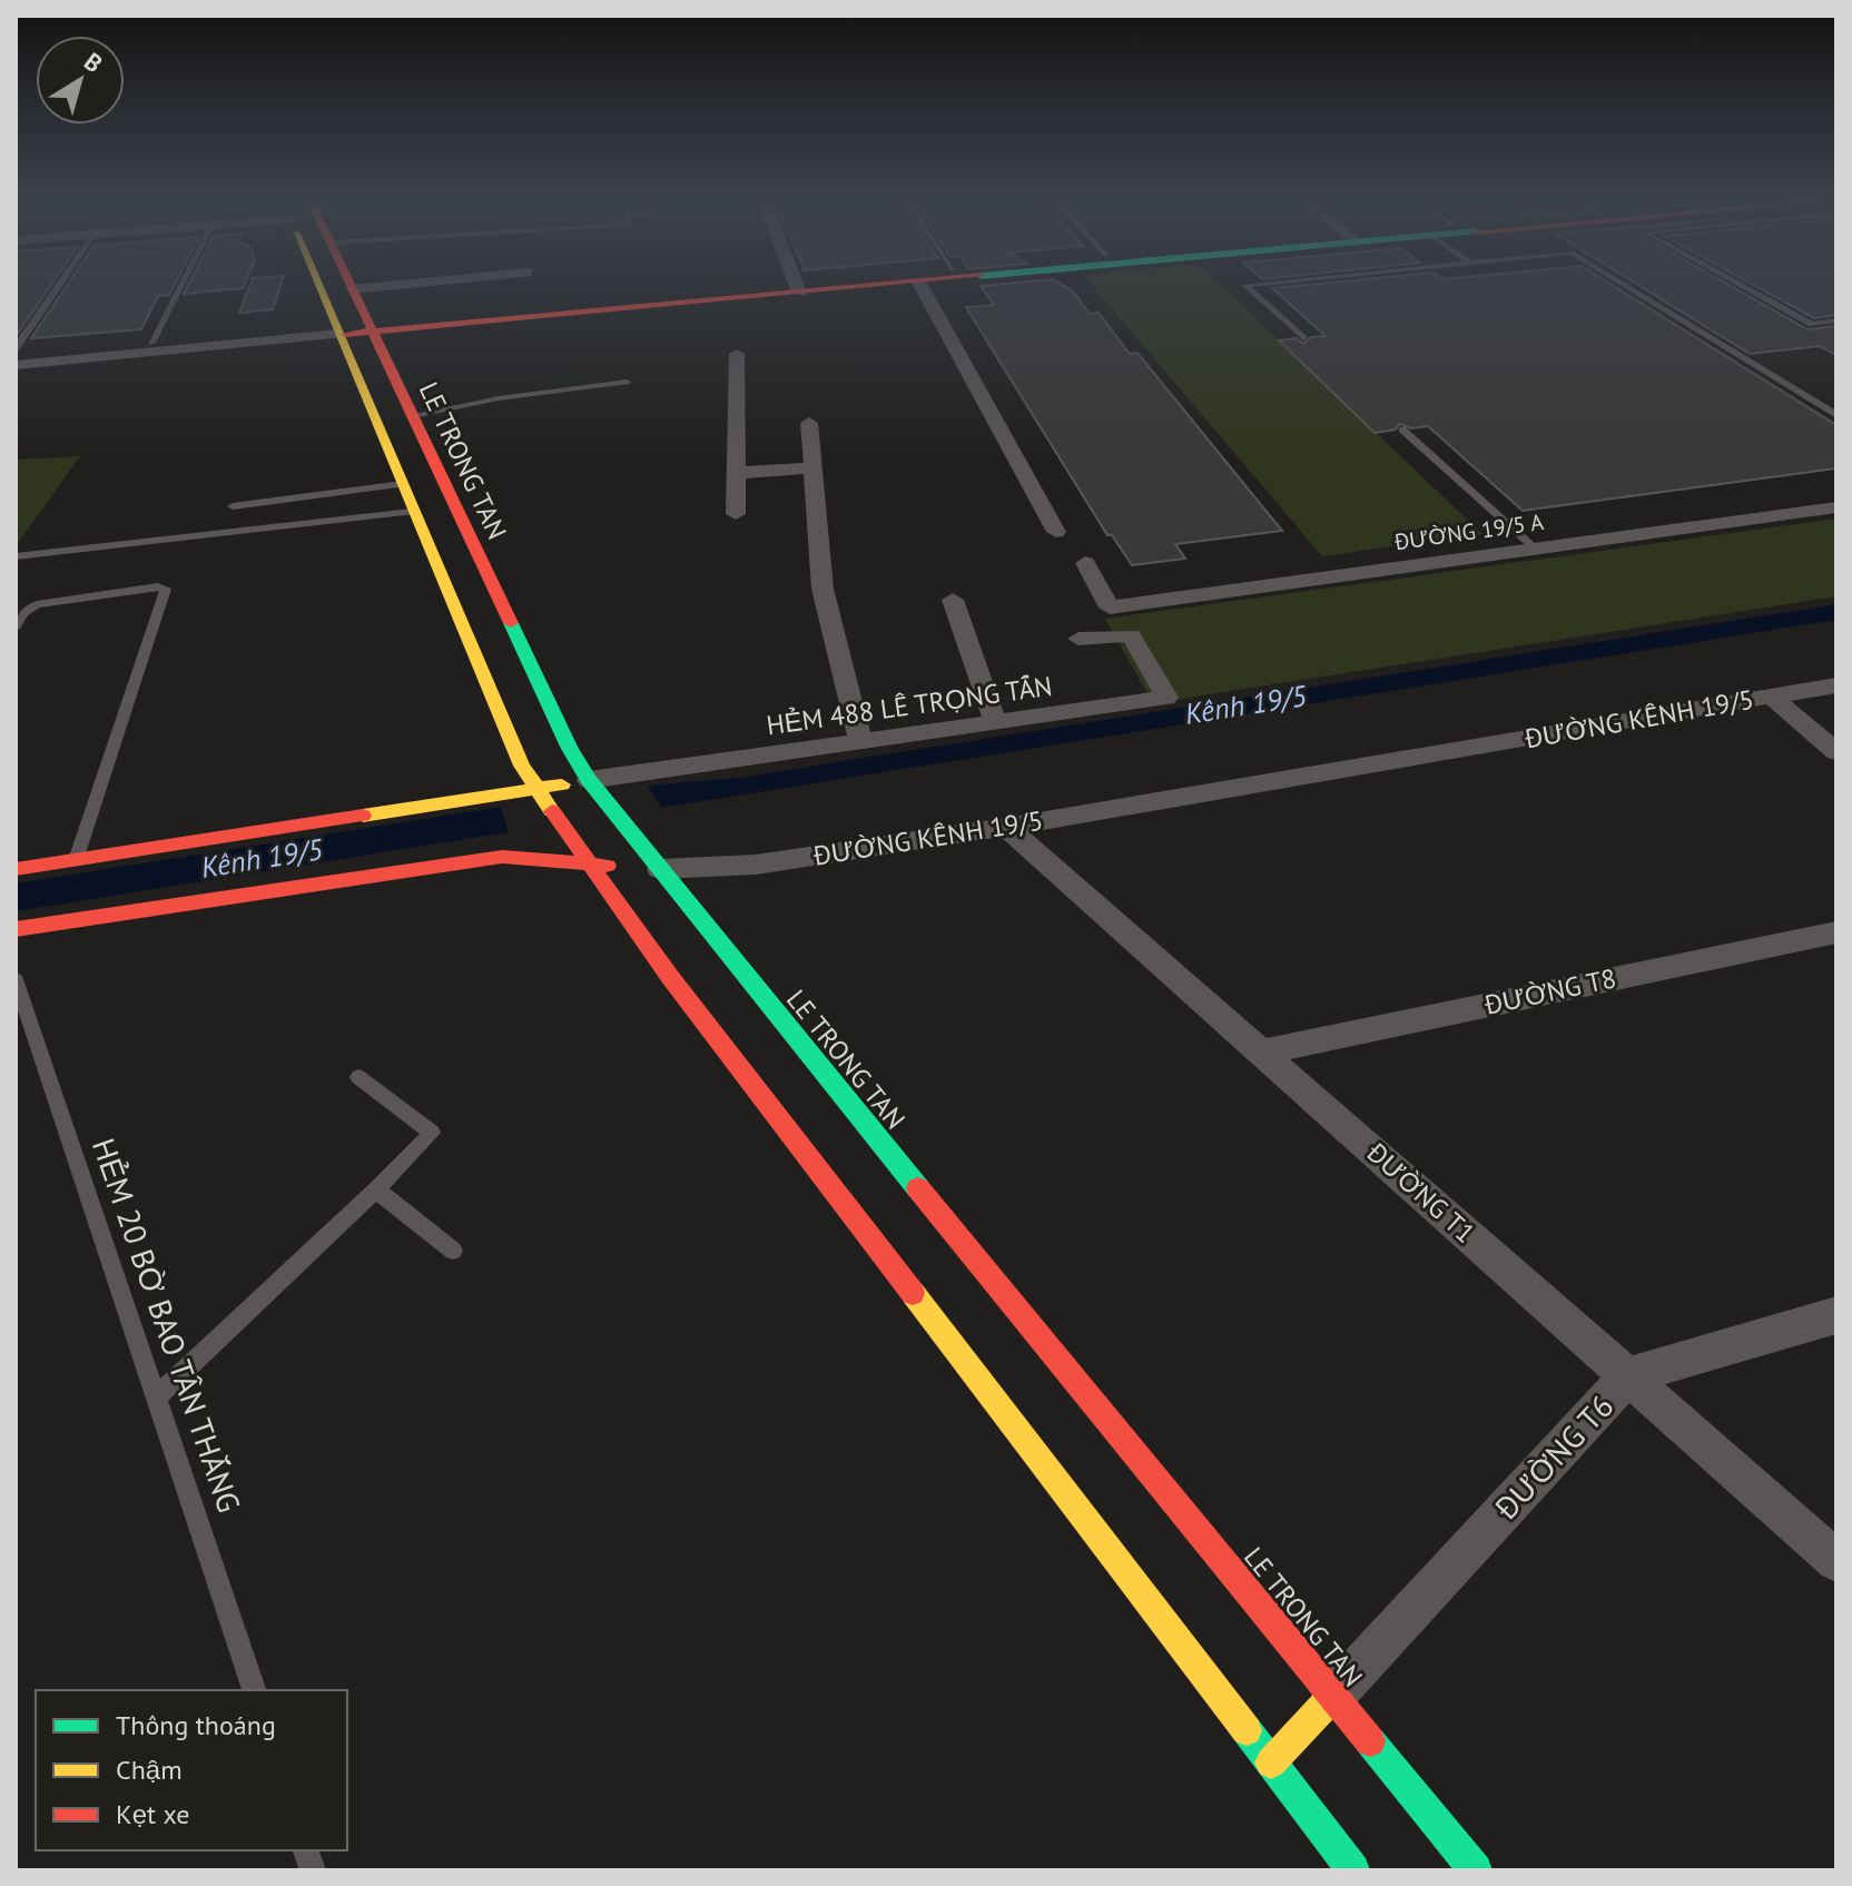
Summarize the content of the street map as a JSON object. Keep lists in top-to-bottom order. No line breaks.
{"streets":{"street":["LE TRONG TAN","ĐƯỜNG 19/5 A","HẺM 488 LÊ TRỌNG TẤN","ĐƯỜNG KÊNH 19/5","ĐƯỜNG T8","ĐƯỜNG T1","ĐƯỜNG T6"],"lane":["HẺM 20 BỜ BAO TÂN THẮNG"]},"crossings":[["LE TRONG TAN","HẺM 488 LÊ TRỌNG TẤN"],["LE TRONG TAN","ĐƯỜNG KÊNH 19/5"],["LE TRONG TAN","ĐƯỜNG T6"],["ĐƯỜNG KÊNH 19/5","ĐƯỜNG T1"],["ĐƯỜNG T8","ĐƯỜNG T1"],["ĐƯỜNG T1","ĐƯỜNG T6"]],"water":["Kênh 19/5"],"legend":["Thông thoáng","Chậm","Kẹt xe"],"north":"top right"}
